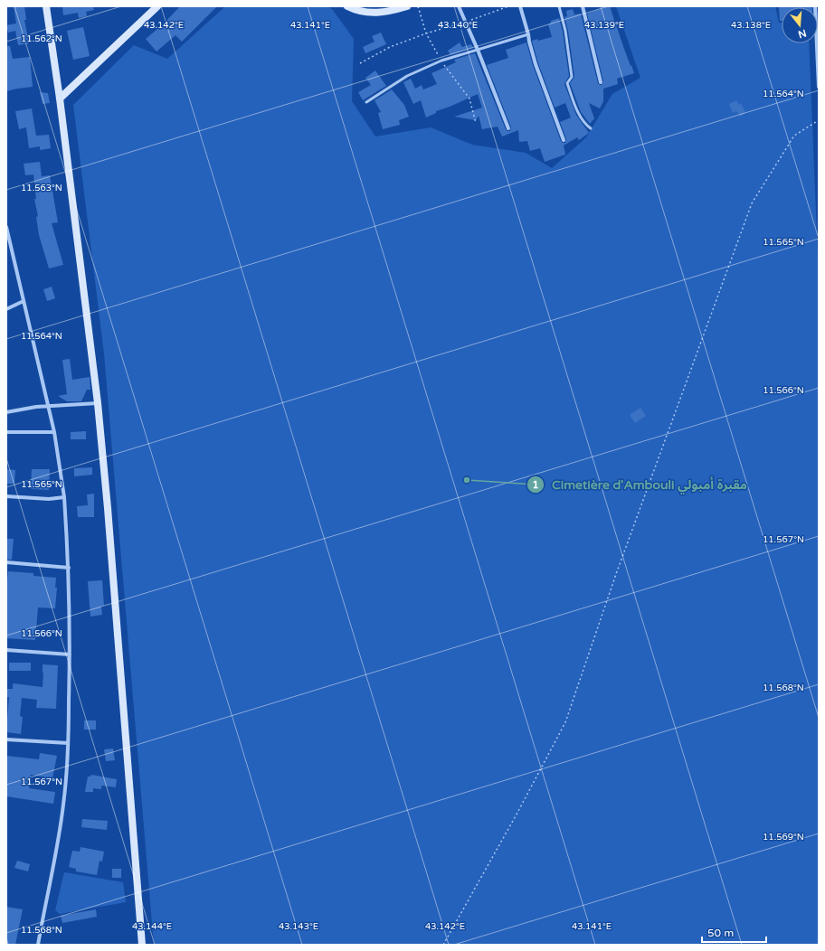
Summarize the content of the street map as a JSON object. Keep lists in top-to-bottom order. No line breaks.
{"places":["Cimetière d'Ambouli مقبرة أمبولي"],"scale_bar":"50 m","north":"bottom","coordinates":["43.142°E","43.141°E","43.140°E","43.139°E","43.138°E","11.562°N","11.564°N","11.563°N","11.565°N","11.566°N","11.567°N","11.568°N","11.569°N","43.144°E","43.143°E"]}
